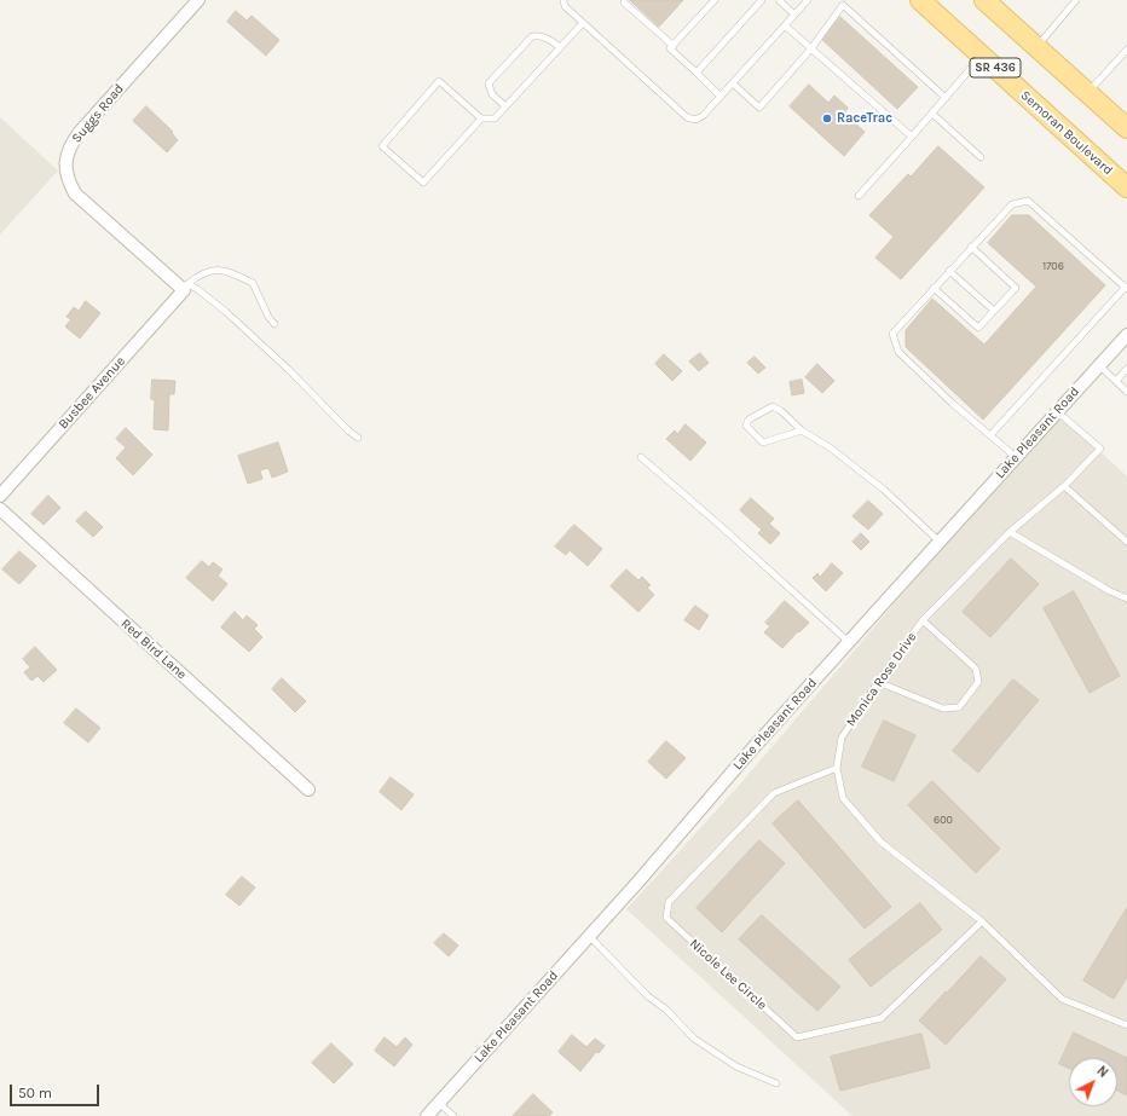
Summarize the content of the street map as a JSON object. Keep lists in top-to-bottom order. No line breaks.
{"streets":{"main road":["SR 436","Semoran Boulevard"],"street":["Suggs Road","Busbee Avenue","Lake Pleasant Road","Red Bird Lane"],"lane":["Monica Rose Drive","Nicole Lee Circle"]},"crossings":[["Suggs Road","Busbee Avenue"],["Lake Pleasant Road","Monica Rose Drive"],["Monica Rose Drive","Nicole Lee Circle"]],"places":["RaceTrac"],"house_numbers":["1706","600"],"scale_bar":"50 m","north":"top right"}
